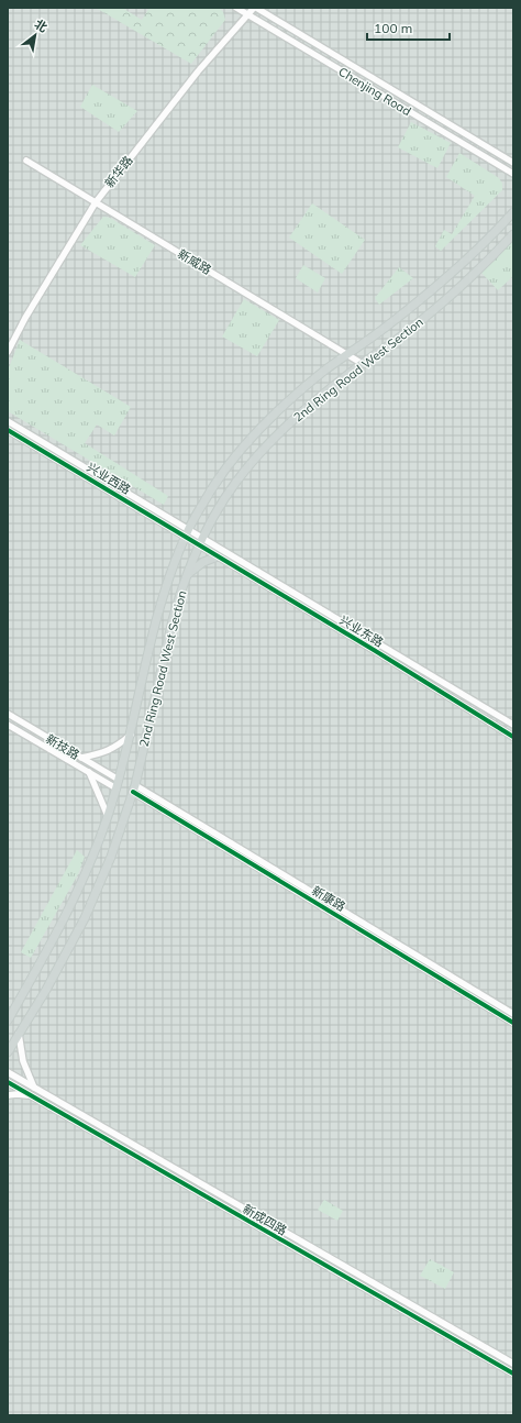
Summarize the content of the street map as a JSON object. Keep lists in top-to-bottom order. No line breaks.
{"streets":{"main road":["2nd Ring Road West Section"],"street":["Chenjing Road","新华路","新威路","兴业西路","兴业东路","新技路","新康路","新成四路"]},"crossings":[["Chenjing Road","新华路"],["新华路","新威路"],["新威路","2nd Ring Road West Section"],["2nd Ring Road West Section","兴业西路"],["2nd Ring Road West Section","兴业东路"],["2nd Ring Road West Section","新技路"],["2nd Ring Road West Section","新康路"]],"scale_bar":"100 m","north":"top right"}
